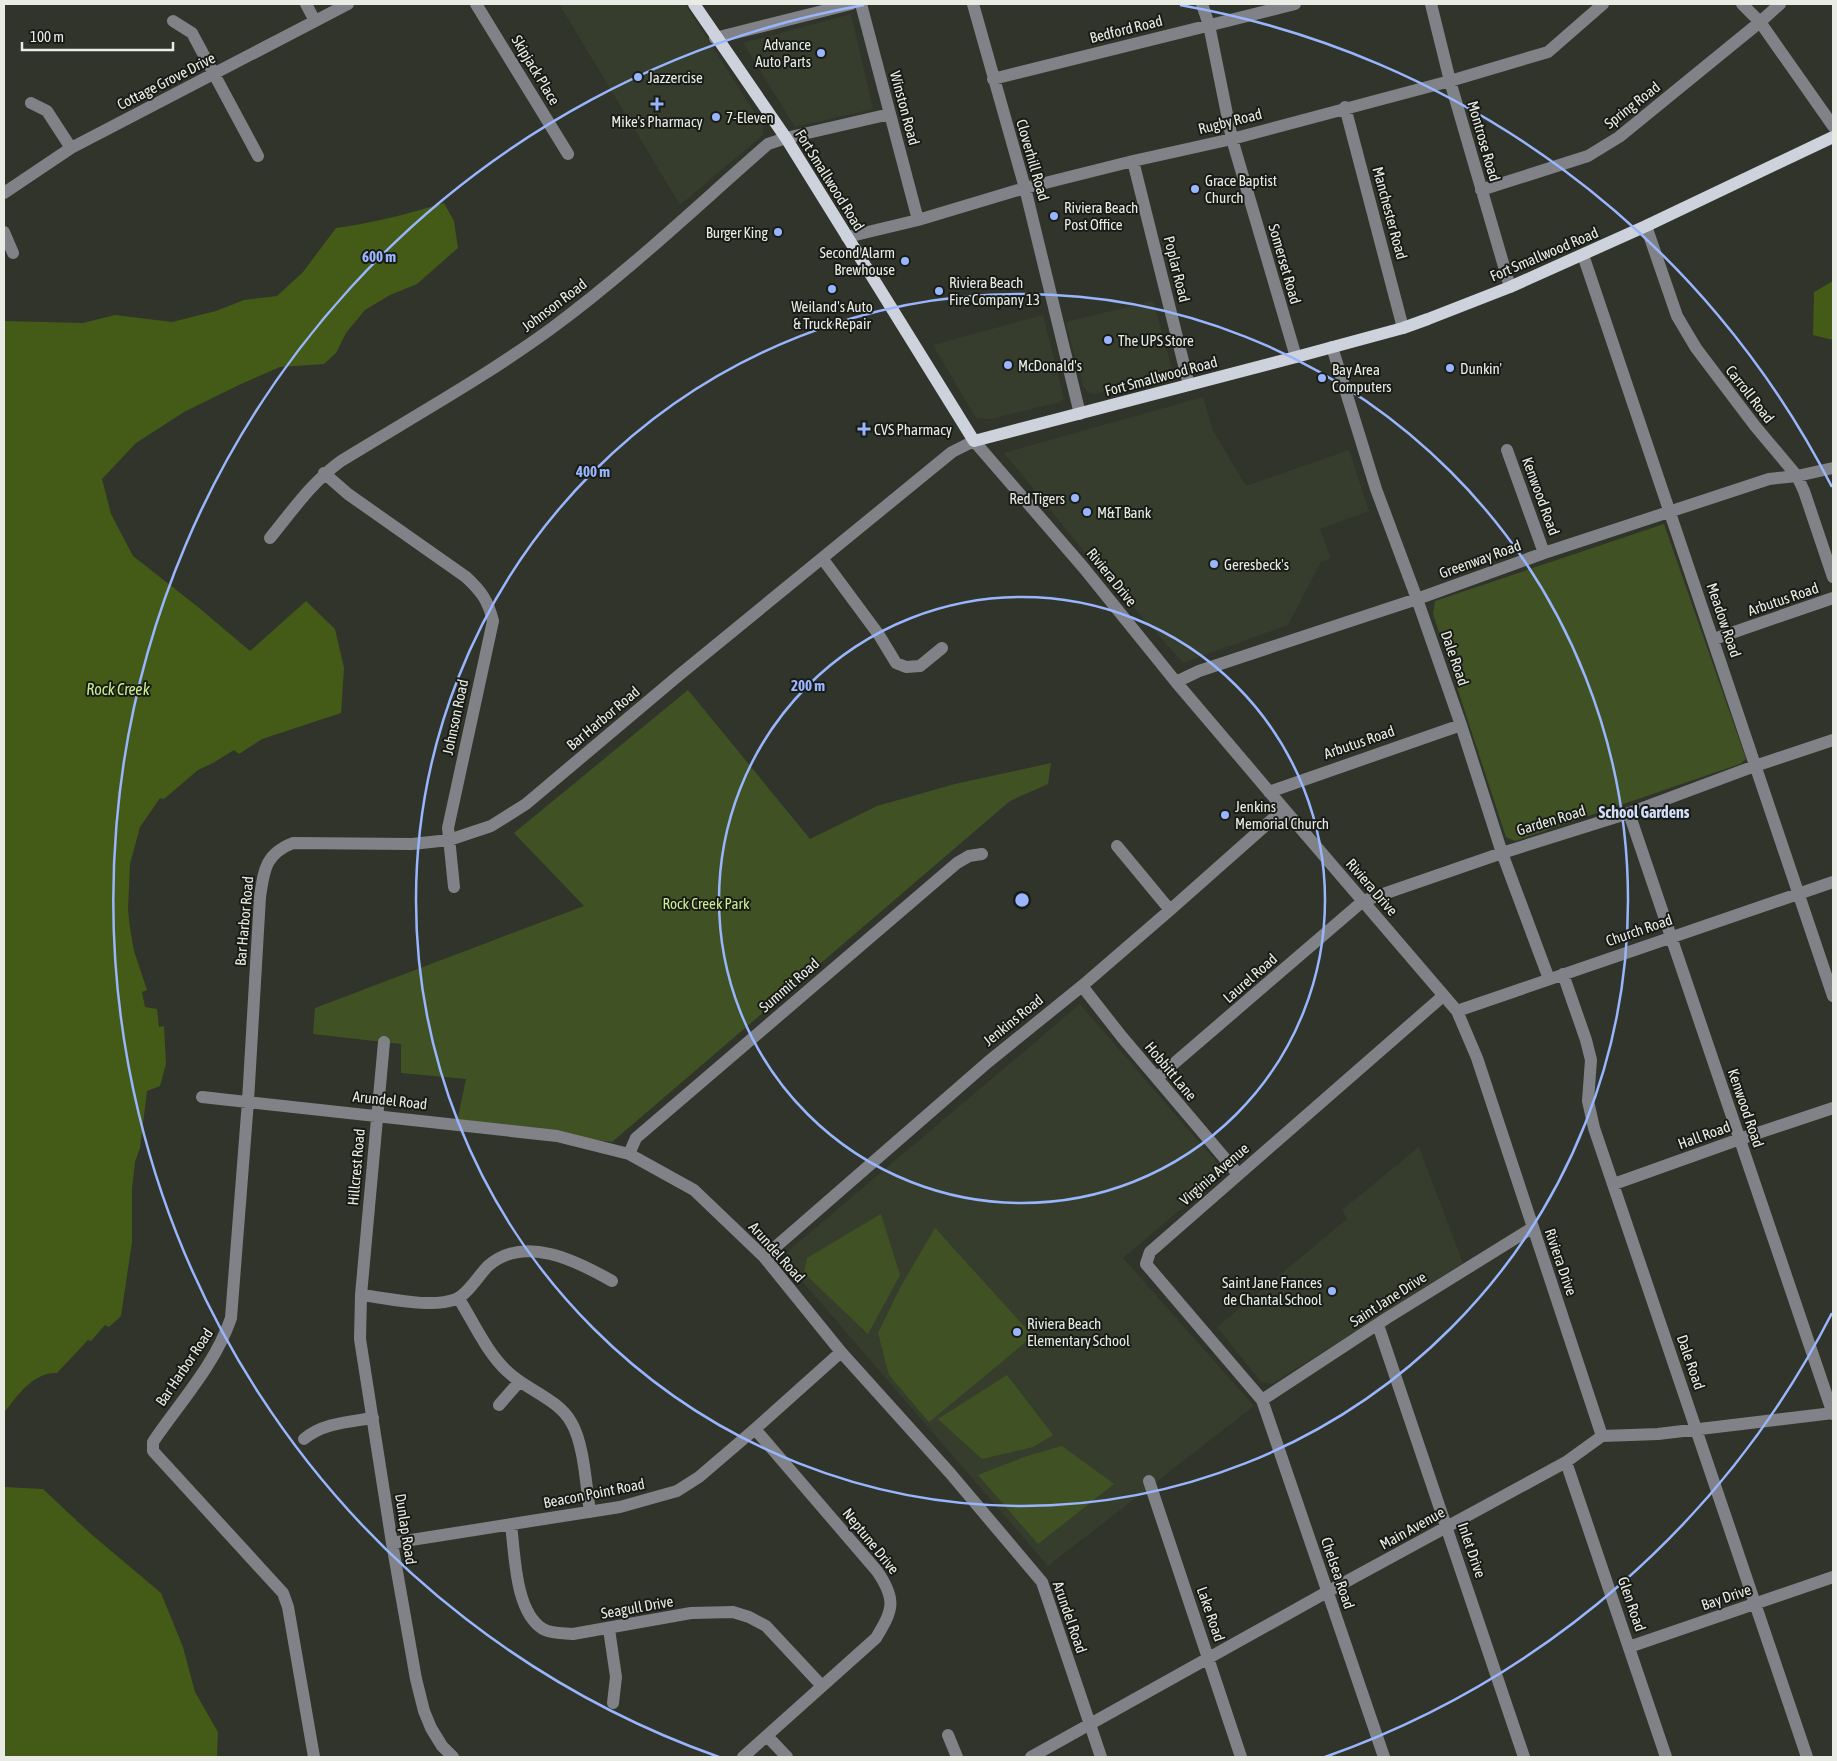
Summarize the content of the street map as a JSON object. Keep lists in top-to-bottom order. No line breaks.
{"streets":{"main road":["Fort Smallwood Road"],"street":["Bedford Road","Skipjack Place","Cottage Grove Drive","Spring Road","Winston Road","Rugby Road","Montrose Road","Cloverhill Road","Manchester Road","Somerset Road","Poplar Road","Johnson Road","Carroll Road","Kenwood Road","Greenway Road","Riviera Drive","Arbutus Road","Meadow Road","Dale Road","Bar Harbor Road","Garden Road","Church Road","Laurel Road","Summit Road","Jenkins Road","Hobbitt Lane","Arundel Road","Hall Road","Hillcrest Road","Virginia Avenue","Saint Jane Drive","Beacon Point Road","Main Avenue","Dunlap Road","Neptune Drive","Inlet Drive","Chelsea Road","Bay Drive","Glen Road","Seagull Drive","Lake Road"]},"crossings":[["Bedford Road","Cloverhill Road"],["Bedford Road","Somerset Road"],["Spring Road","Montrose Road"],["Winston Road","Rugby Road"],["Rugby Road","Montrose Road"],["Rugby Road","Cloverhill Road"],["Rugby Road","Fort Smallwood Road"],["Rugby Road","Manchester Road"],["Rugby Road","Somerset Road"],["Rugby Road","Poplar Road"],["Montrose Road","Fort Smallwood Road"],["Cloverhill Road","Fort Smallwood Road"],["Fort Smallwood Road","Manchester Road"],["Fort Smallwood Road","Somerset Road"],["Fort Smallwood Road","Poplar Road"],["Fort Smallwood Road","Johnson Road"],["Fort Smallwood Road","Carroll Road"],["Fort Smallwood Road","Riviera Drive"],["Fort Smallwood Road","Meadow Road"],["Fort Smallwood Road","Dale Road"],["Fort Smallwood Road","Bar Harbor Road"],["Johnson Road","Bar Harbor Road"],["Carroll Road","Greenway Road"],["Kenwood Road","Greenway Road"],["Kenwood Road","Garden Road"],["Kenwood Road","Church Road"],["Kenwood Road","Hall Road"],["Greenway Road","Riviera Drive"],["Greenway Road","Meadow Road"],["Greenway Road","Dale Road"],["Riviera Drive","Arbutus Road"],["Riviera Drive","Bar Harbor Road"],["Riviera Drive","Garden Road"],["Riviera Drive","Church Road"],["Riviera Drive","Laurel Road"],["Riviera Drive","Jenkins Road"],["Riviera Drive","Virginia Avenue"],["Riviera Drive","Saint Jane Drive"],["Riviera Drive","Main Avenue"],["Arbutus Road","Meadow Road"],["Arbutus Road","Dale Road"],["Meadow Road","Garden Road"],["Meadow Road","Church Road"],["Dale Road","Garden Road"],["Dale Road","Church Road"],["Dale Road","Hall Road"],["Dale Road","Bay Drive"],["Bar Harbor Road","Arundel Road"],["Garden Road","Laurel Road"],["Laurel Road","Hobbitt Lane"],["Summit Road","Arundel Road"],["Jenkins Road","Hobbitt Lane"],["Jenkins Road","Arundel Road"],["Hobbitt Lane","Virginia Avenue"],["Arundel Road","Hillcrest Road"],["Arundel Road","Beacon Point Road"],["Arundel Road","Main Avenue"],["Hillcrest Road","Dunlap Road"],["Virginia Avenue","Saint Jane Drive"],["Virginia Avenue","Chelsea Road"],["Saint Jane Drive","Inlet Drive"],["Saint Jane Drive","Chelsea Road"],["Beacon Point Road","Dunlap Road"],["Beacon Point Road","Neptune Drive"],["Beacon Point Road","Seagull Drive"],["Main Avenue","Inlet Drive"],["Main Avenue","Chelsea Road"],["Main Avenue","Glen Road"],["Main Avenue","Lake Road"],["Neptune Drive","Seagull Drive"],["Bay Drive","Glen Road"]],"districts":["School Gardens"],"water":["Rock Creek"],"parks":["Rock Creek Park"],"places":{"other":["Advance Auto Parts","Jazzercise","7-Eleven","Grace Baptist Church","Riviera Beach Post Office","Burger King","Second Alarm Brewhouse","Weiland's Auto & Truck Repair","Riviera Beach Fire Company 13","The UPS Store","McDonald's","Dunkin'","Bay Area Computers","Red Tigers","M&T Bank","Geresbeck's","Jenkins Memorial Church","Saint Jane Frances de Chantal School","Riviera Beach Elementary School"],"health":["Mike's Pharmacy","CVS Pharmacy"]},"scale_bar":"100 m","rings":["600 m","400 m","200 m"]}
